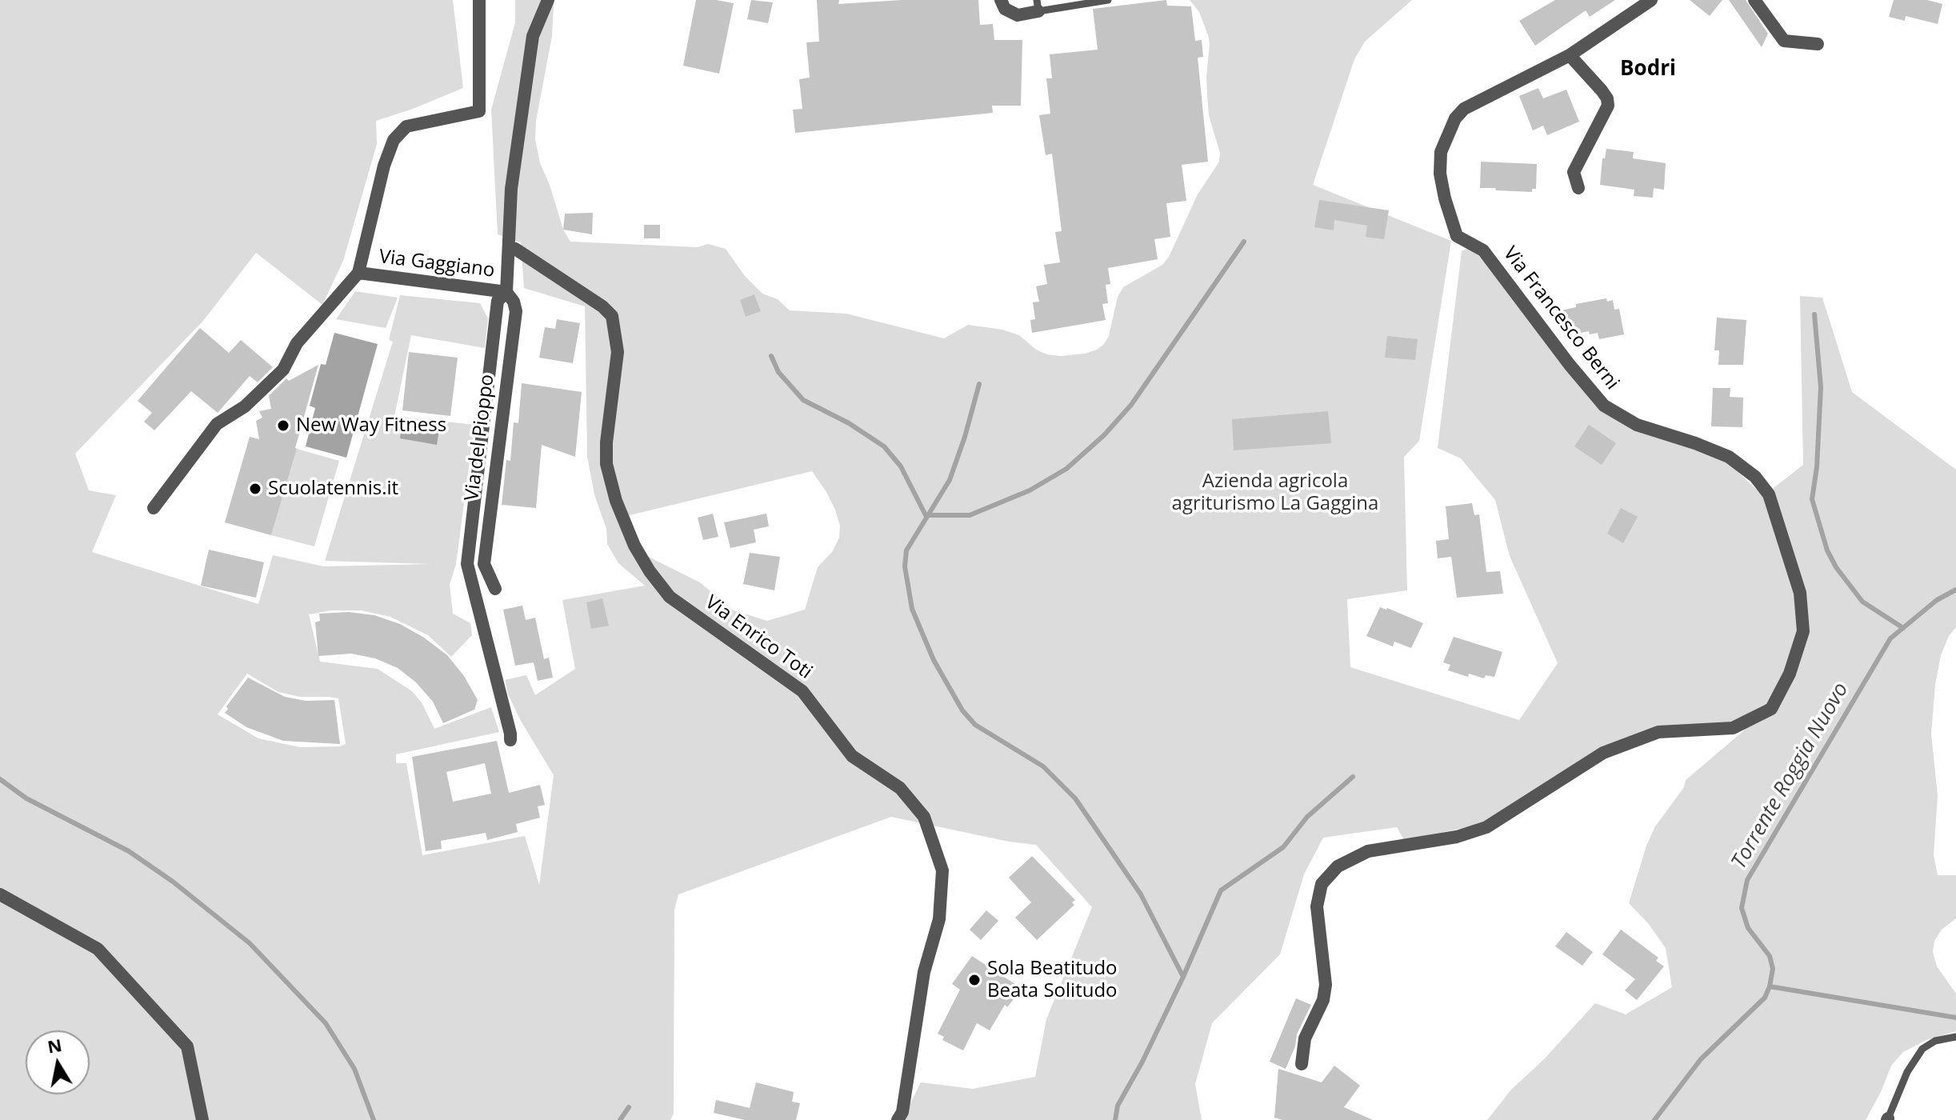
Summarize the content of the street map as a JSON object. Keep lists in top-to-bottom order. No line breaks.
{"streets":{"street":["Via Gaggiano","Via Francesco Berni","Via del Pioppo","Via Enrico Toti"]},"crossings":[["Via Gaggiano","Via del Pioppo"]],"districts":["Bodri"],"water":["Torrente Roggia Nuovo"],"parks":["Azienda agricola agriturismo La Gaggina"],"places":["New Way Fitness","Scuolatennis.it","Sola Beatitudo Beata Solitudo"],"north":"top"}
